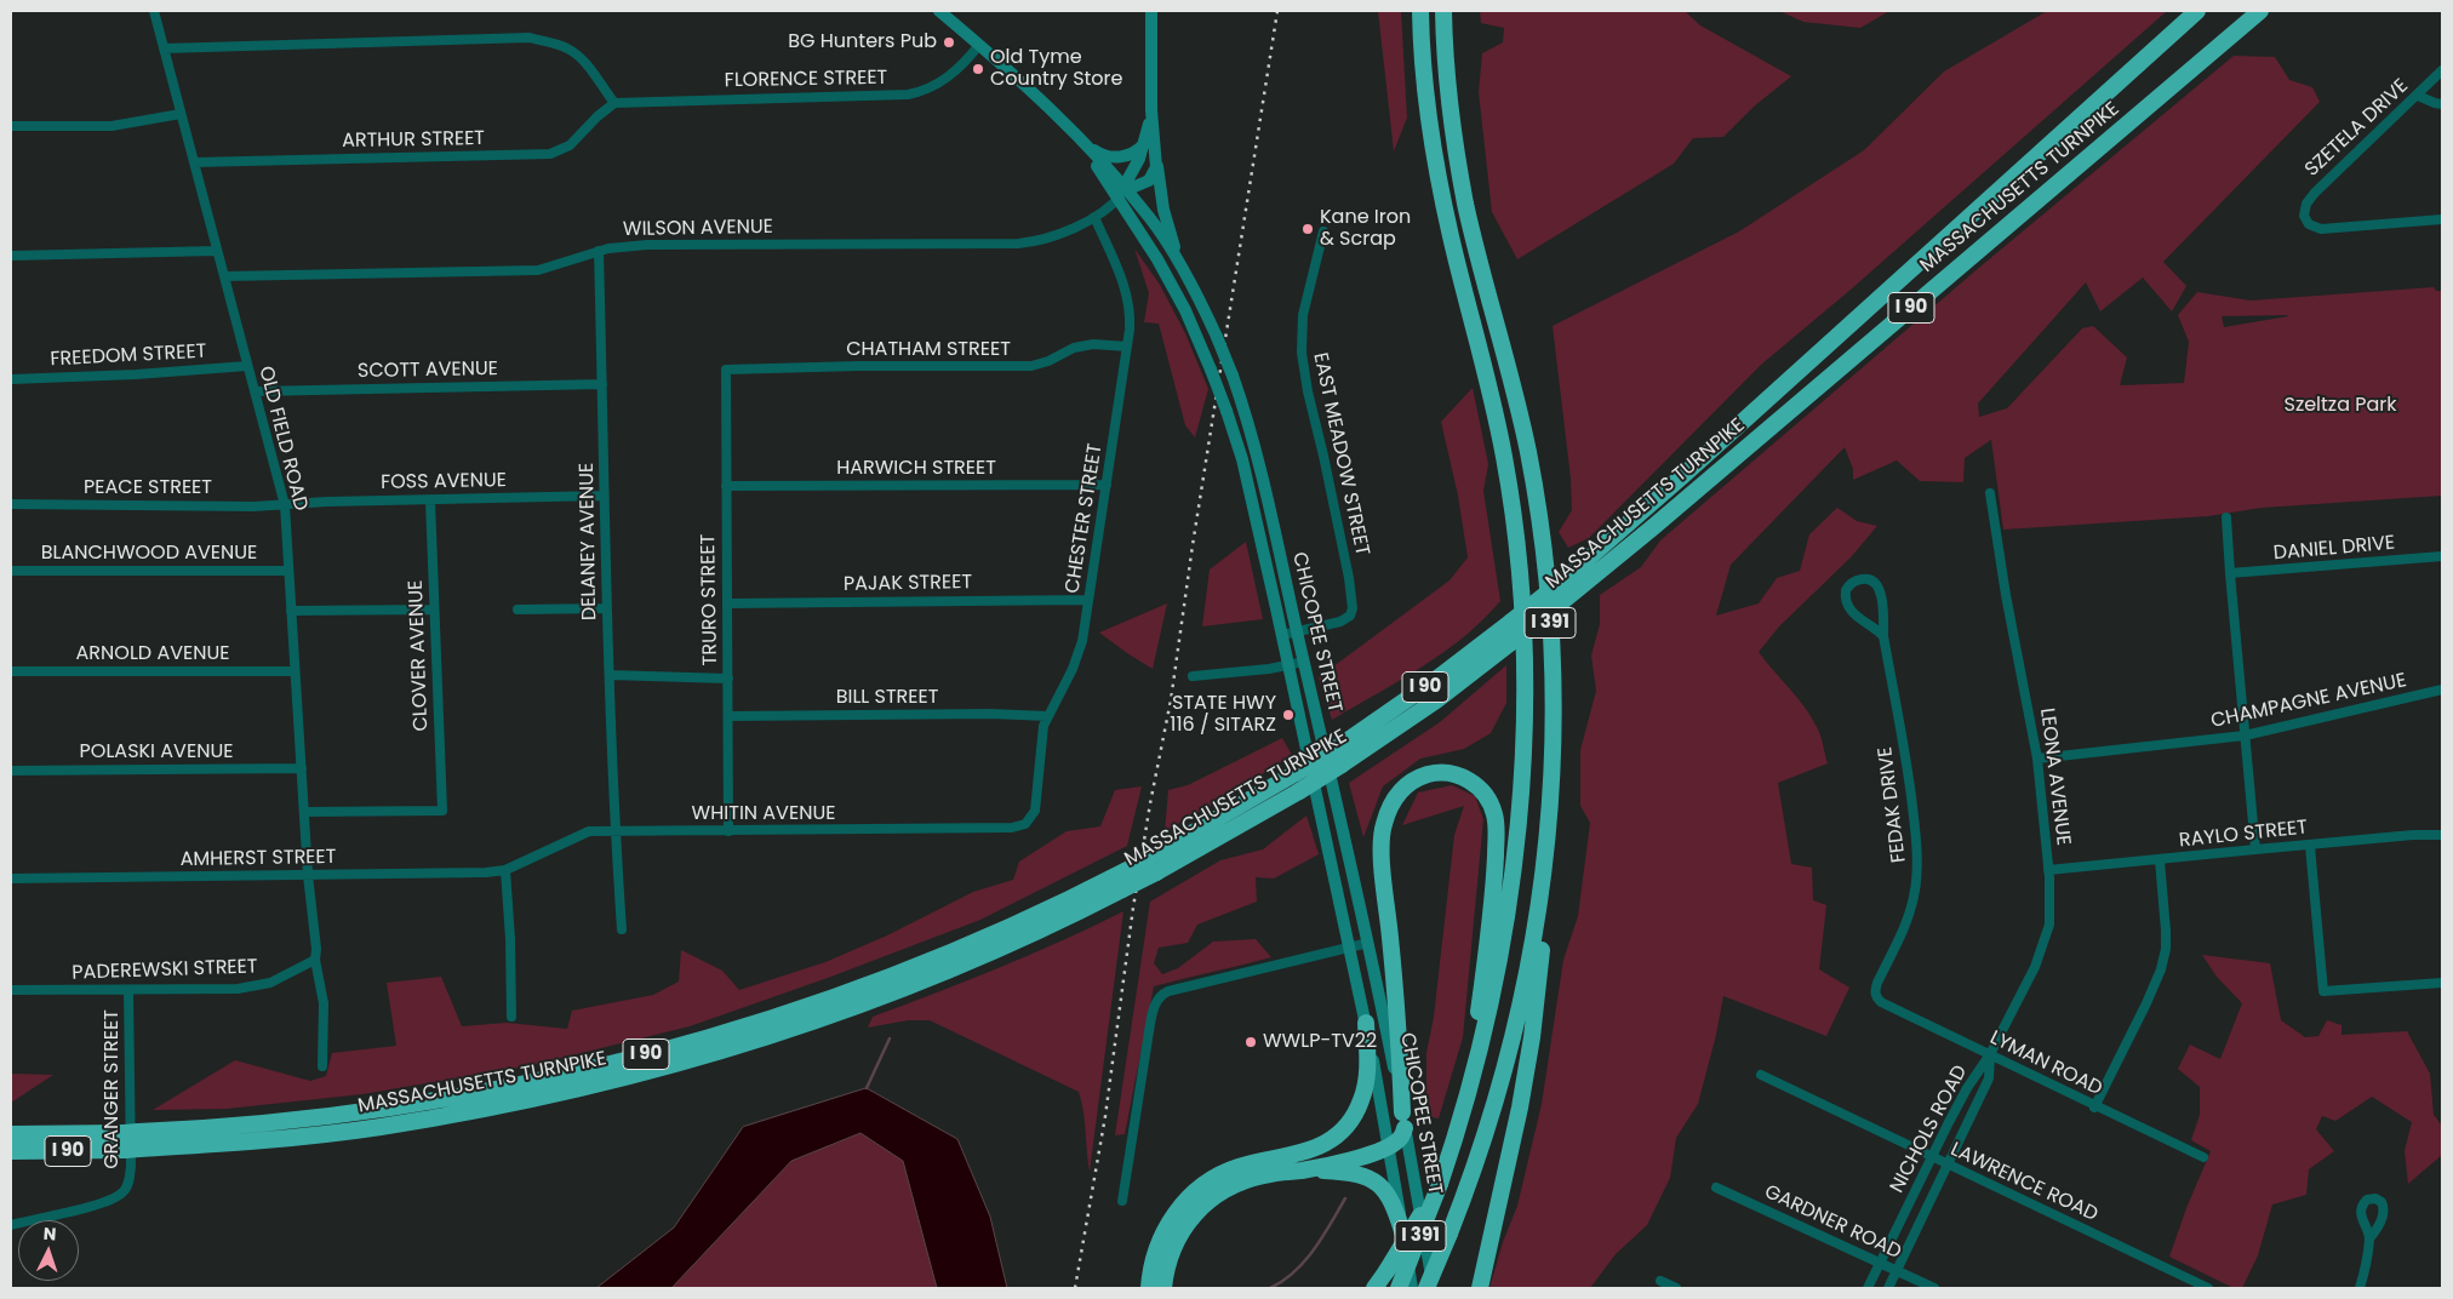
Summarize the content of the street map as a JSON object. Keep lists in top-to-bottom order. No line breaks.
{"streets":{"highway":["MASSACHUSETTS TURNPIKE","I 90","I 391"],"main road":["CHICOPEE STREET"],"street":["FLORENCE STREET","SZETELA DRIVE","ARTHUR STREET","WILSON AVENUE","CHATHAM STREET","FREEDOM STREET","SCOTT AVENUE","OLD FIELD ROAD","EAST MEADOW STREET","HARWICH STREET","FOSS AVENUE","PEACE STREET","CHESTER STREET","DELANEY AVENUE","DANIEL DRIVE","BLANCHWOOD AVENUE","PAJAK STREET","TRURO STREET","ARNOLD AVENUE","CLOVER AVENUE","BILL STREET","CHAMPAGNE AVENUE","POLASKI AVENUE","LEONA AVENUE","FEDAK DRIVE","WHITIN AVENUE","RAYLO STREET","AMHERST STREET","PADEREWSKI STREET","LYMAN ROAD","GRANGER STREET","NICHOLS ROAD","LAWRENCE ROAD","GARDNER ROAD"]},"crossings":[["FLORENCE STREET","ARTHUR STREET"],["FLORENCE STREET","CHICOPEE STREET"],["ARTHUR STREET","OLD FIELD ROAD"],["WILSON AVENUE","OLD FIELD ROAD"],["WILSON AVENUE","CHESTER STREET"],["WILSON AVENUE","DELANEY AVENUE"],["WILSON AVENUE","CHICOPEE STREET"],["CHATHAM STREET","CHESTER STREET"],["CHATHAM STREET","TRURO STREET"],["FREEDOM STREET","OLD FIELD ROAD"],["SCOTT AVENUE","OLD FIELD ROAD"],["SCOTT AVENUE","DELANEY AVENUE"],["OLD FIELD ROAD","FOSS AVENUE"],["OLD FIELD ROAD","PEACE STREET"],["OLD FIELD ROAD","BLANCHWOOD AVENUE"],["OLD FIELD ROAD","ARNOLD AVENUE"],["OLD FIELD ROAD","CLOVER AVENUE"],["OLD FIELD ROAD","POLASKI AVENUE"],["OLD FIELD ROAD","AMHERST STREET"],["OLD FIELD ROAD","PADEREWSKI STREET"],["EAST MEADOW STREET","CHICOPEE STREET"],["HARWICH STREET","CHESTER STREET"],["HARWICH STREET","TRURO STREET"],["FOSS AVENUE","PEACE STREET"],["FOSS AVENUE","DELANEY AVENUE"],["FOSS AVENUE","CLOVER AVENUE"],["CHESTER STREET","PAJAK STREET"],["CHESTER STREET","BILL STREET"],["CHESTER STREET","WHITIN AVENUE"],["DELANEY AVENUE","WHITIN AVENUE"],["PAJAK STREET","TRURO STREET"],["TRURO STREET","BILL STREET"],["TRURO STREET","WHITIN AVENUE"],["I 391","CHICOPEE STREET"],["CHAMPAGNE AVENUE","LEONA AVENUE"],["LEONA AVENUE","RAYLO STREET"],["LEONA AVENUE","LYMAN ROAD"],["LEONA AVENUE","NICHOLS ROAD"],["FEDAK DRIVE","LYMAN ROAD"],["WHITIN AVENUE","AMHERST STREET"],["PADEREWSKI STREET","GRANGER STREET"],["LYMAN ROAD","NICHOLS ROAD"],["NICHOLS ROAD","LAWRENCE ROAD"],["NICHOLS ROAD","GARDNER ROAD"]],"parks":["Szeltza Park"],"places":["BG Hunters Pub","Old Tyme Country Store","Kane Iron & Scrap","STATE HWY 116 / SITARZ","WWLP-TV22"],"north":"top"}
